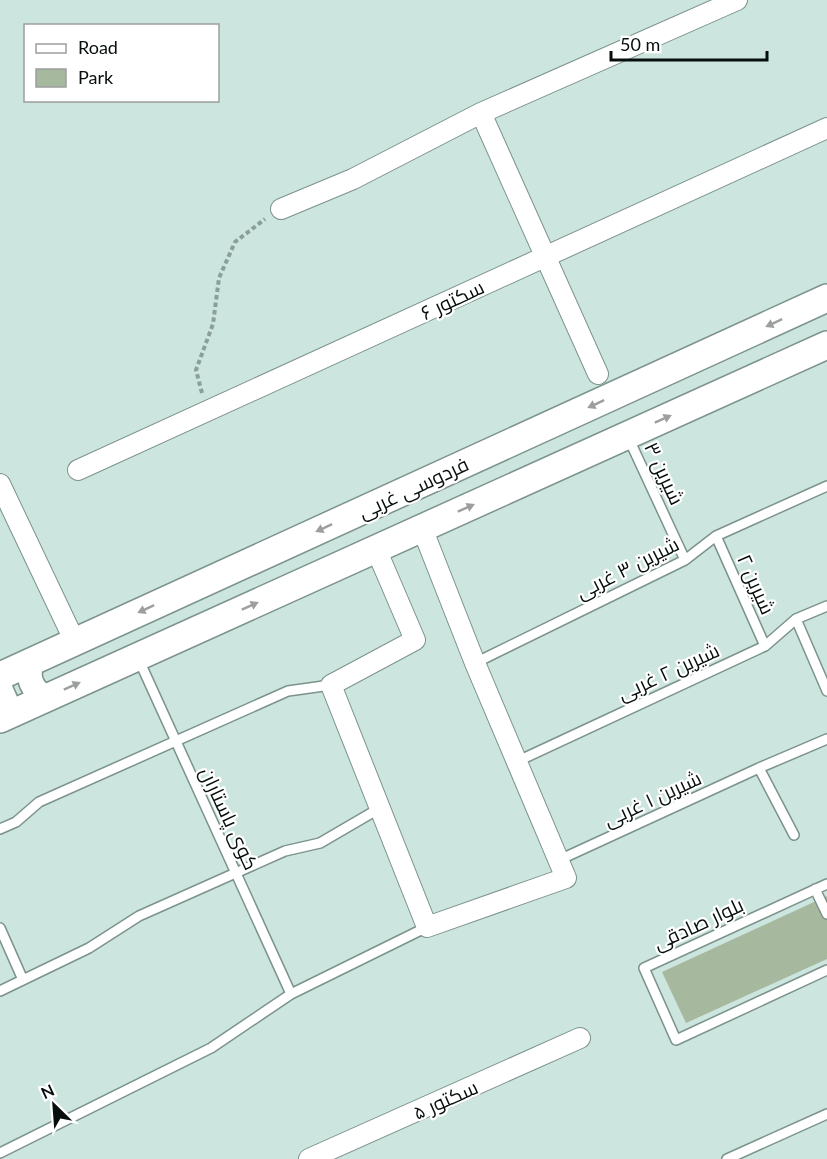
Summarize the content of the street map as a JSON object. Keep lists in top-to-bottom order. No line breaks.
{"streets":{"main road":["فردوسی غربی"],"street":["سکتور ۶","سکتور ۵"],"lane":["شیرین ۳","شیرین ۳ غربی","شیرین ۲","شیرین ۲ غربی","شیرین ۱ غربی","کوی پاستاران","بلوار صادقی"]},"crossings":[["شیرین ۳","فردوسی غربی"],["شیرین ۳","شیرین ۳ غربی"],["فردوسی غربی","کوی پاستاران"],["شیرین ۳ غربی","شیرین ۲"],["شیرین ۲","شیرین ۲ غربی"]],"legend":["Road","Park"],"scale_bar":"50 m","north":"top left"}
